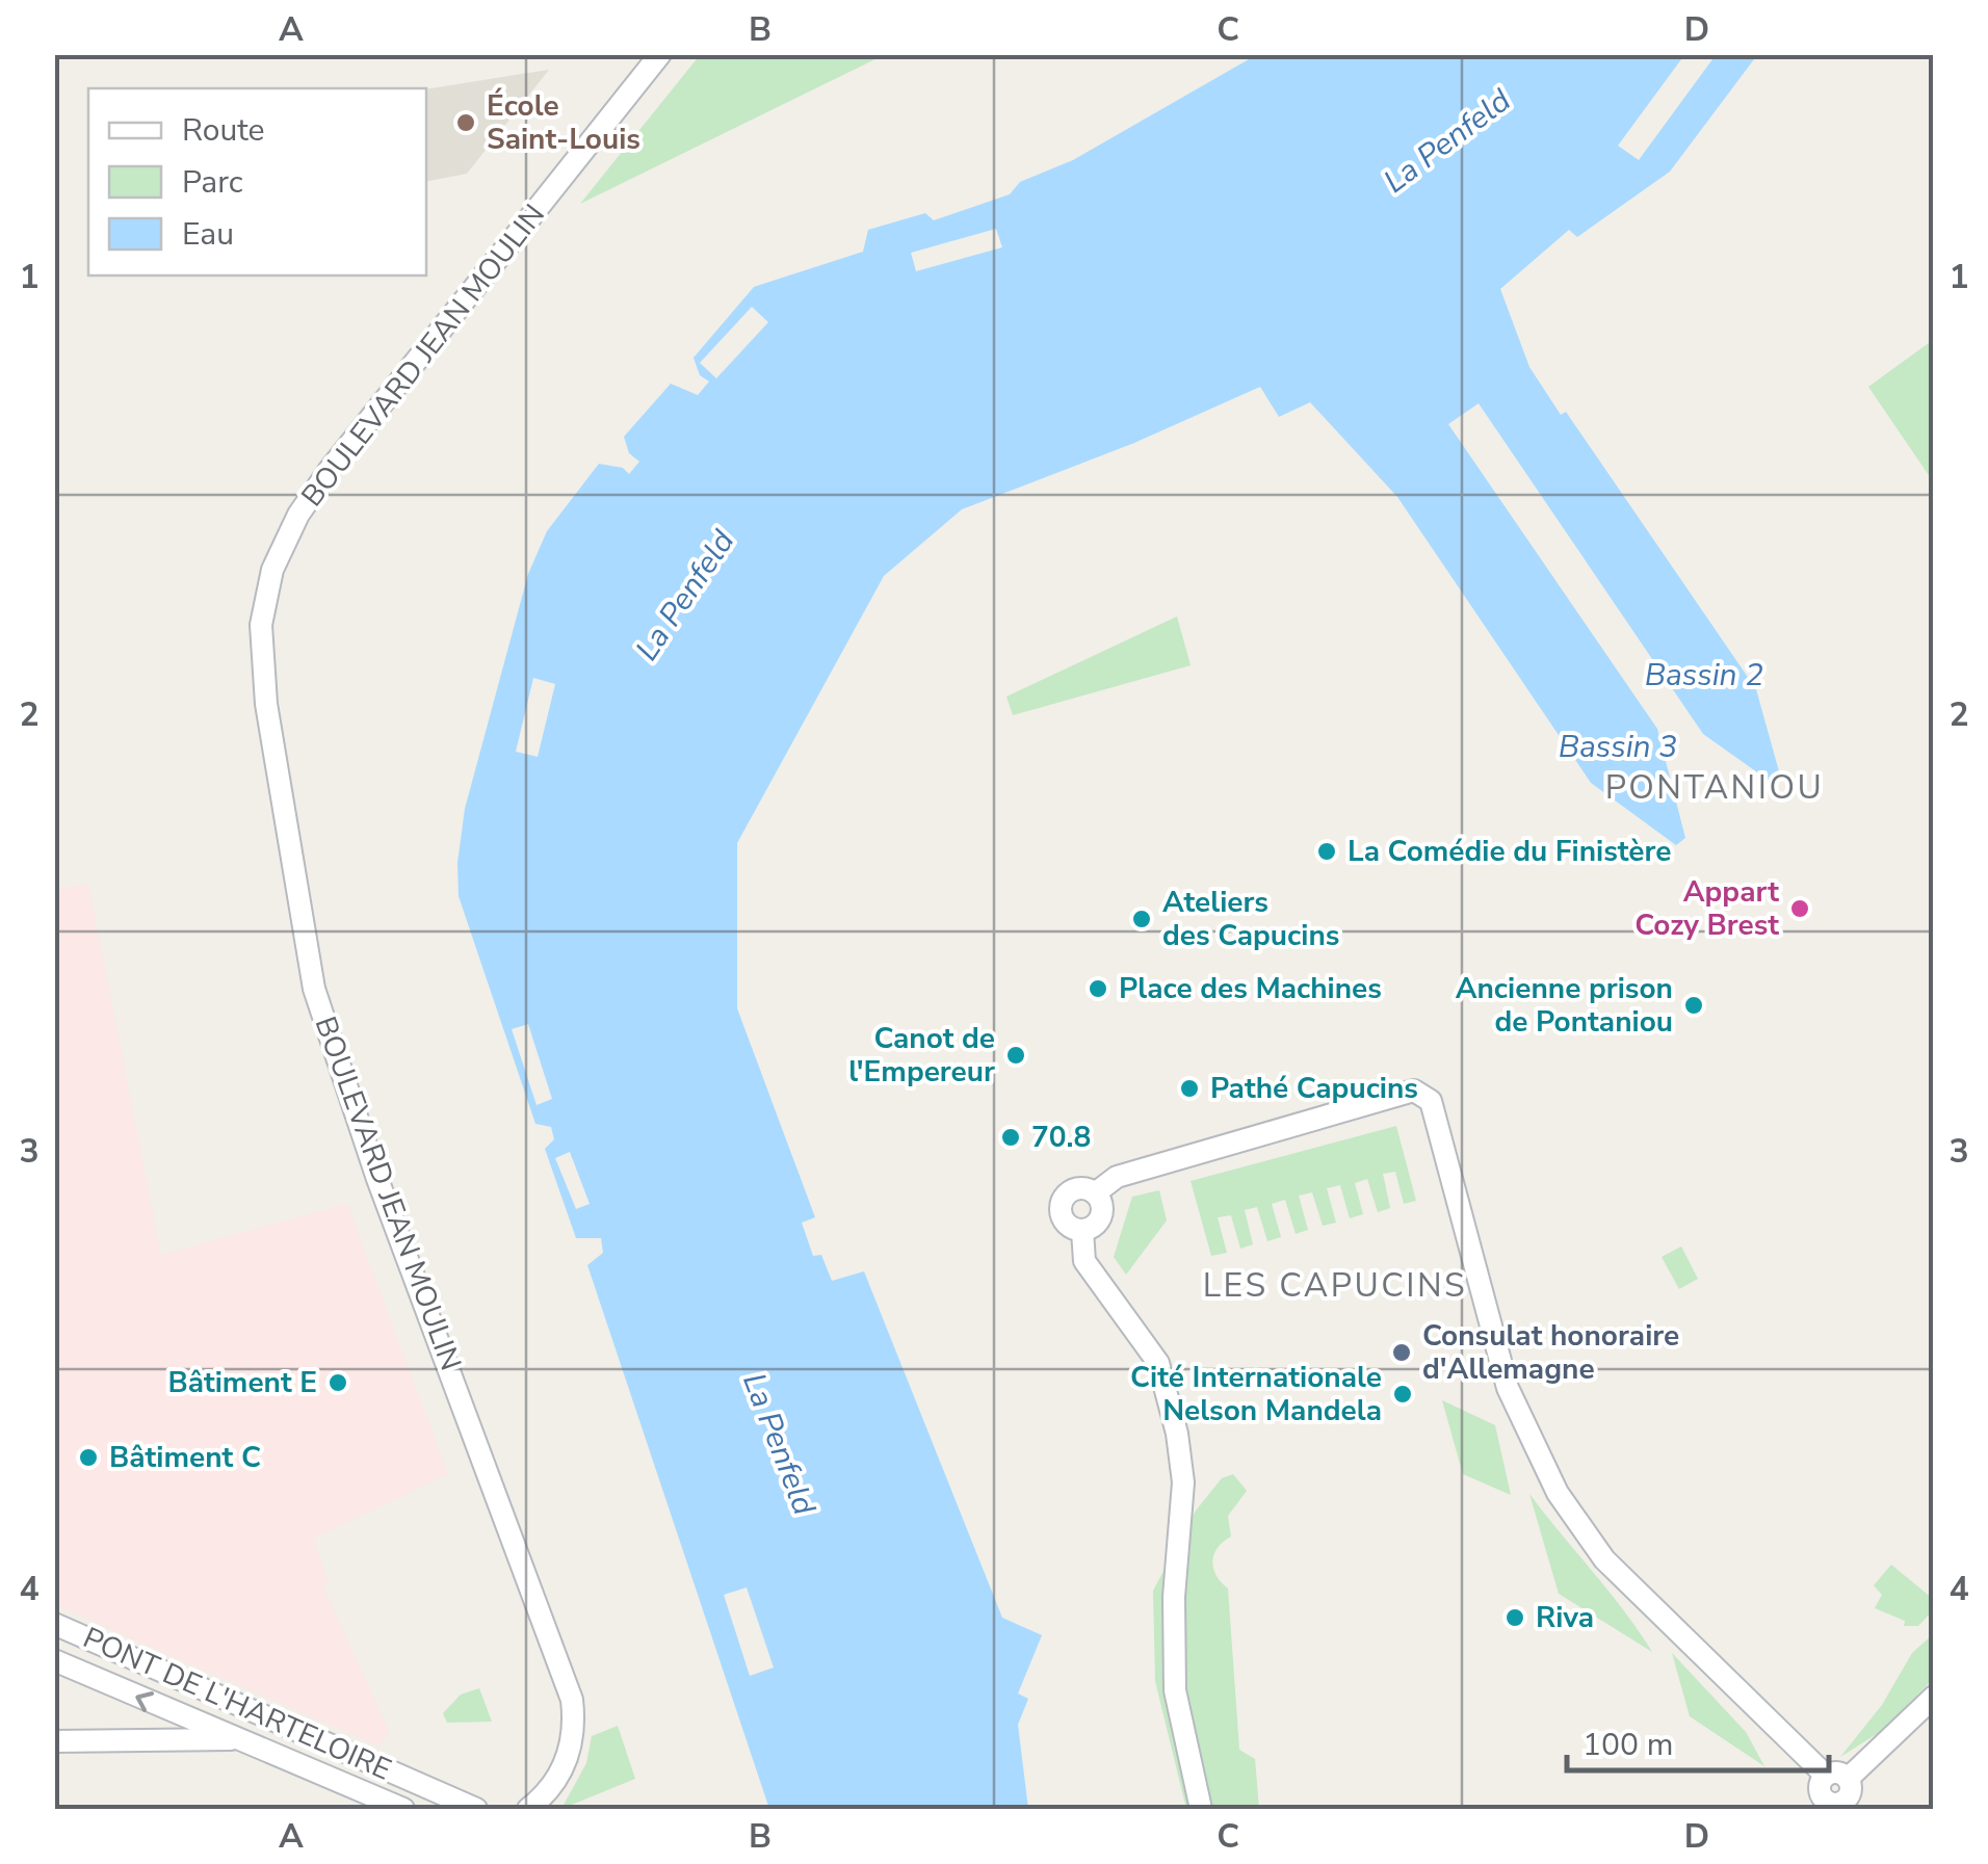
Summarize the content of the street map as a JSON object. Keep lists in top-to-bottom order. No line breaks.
{"streets":{"street":["BOULEVARD JEAN MOULIN","PONT DE L'HARTELOIRE"]},"districts":["PONTANIOU","LES CAPUCINS"],"water":["La Penfeld","Bassin 2","Bassin 3"],"places":["École Saint-Louis","La Comédie du Finistère","Appart Cozy Brest","Ateliers des Capucins","Place des Machines","Ancienne prison de Pontaniou","Canot de l'Empereur","Pathé Capucins","70.8","Consulat honoraire d'Allemagne","Bâtiment E","Cité Internationale Nelson Mandela","Bâtiment C","Riva"],"legend":["Route","Parc","Eau"],"scale_bar":"100 m","grid":{"columns":["A","B","C","D"],"rows":["1","2","3","4"]}}
